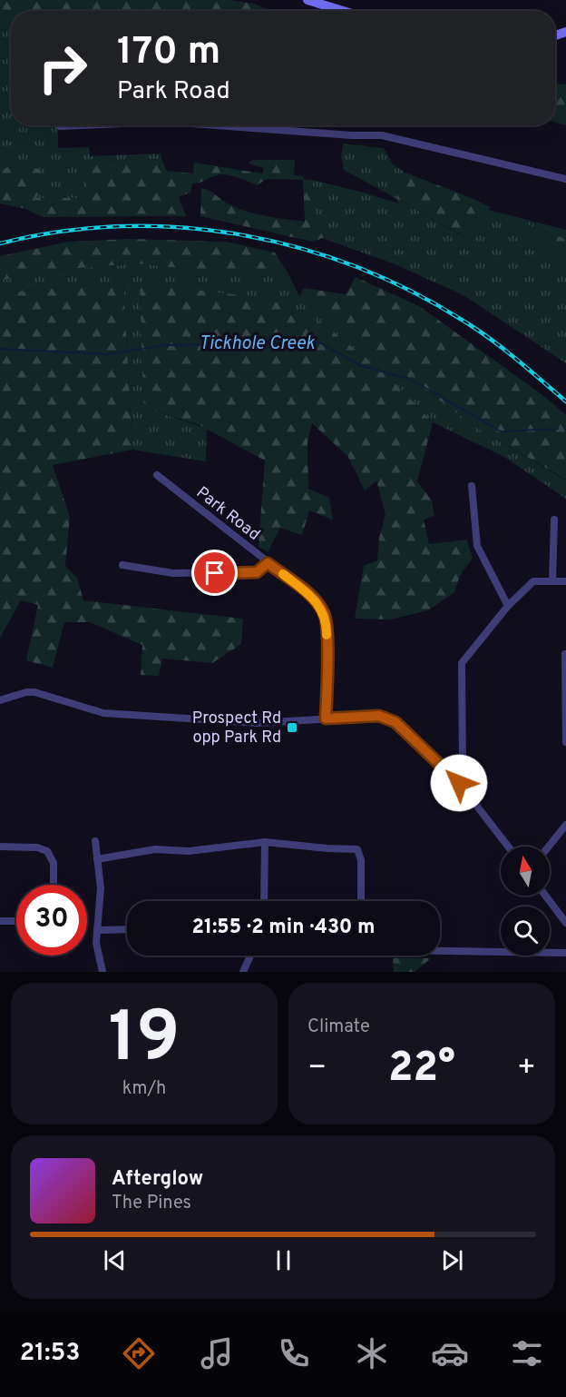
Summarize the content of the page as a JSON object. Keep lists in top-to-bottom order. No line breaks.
{"streets":{"street":["Park Road"]},"water":["Tickhole Creek"],"places":{"transit":["Prospect Rd opp Park Rd"]},"north":"top","page":{"turn":["170 m","Park Road"],"limit":"30","trip":"21:55 · 2 min · 430 m","tile":[["19","km/h"],"Climate"],"heat":["−","22°","+"],"song":["Afterglow","The Pines"],"tabs":"21:53"}}
